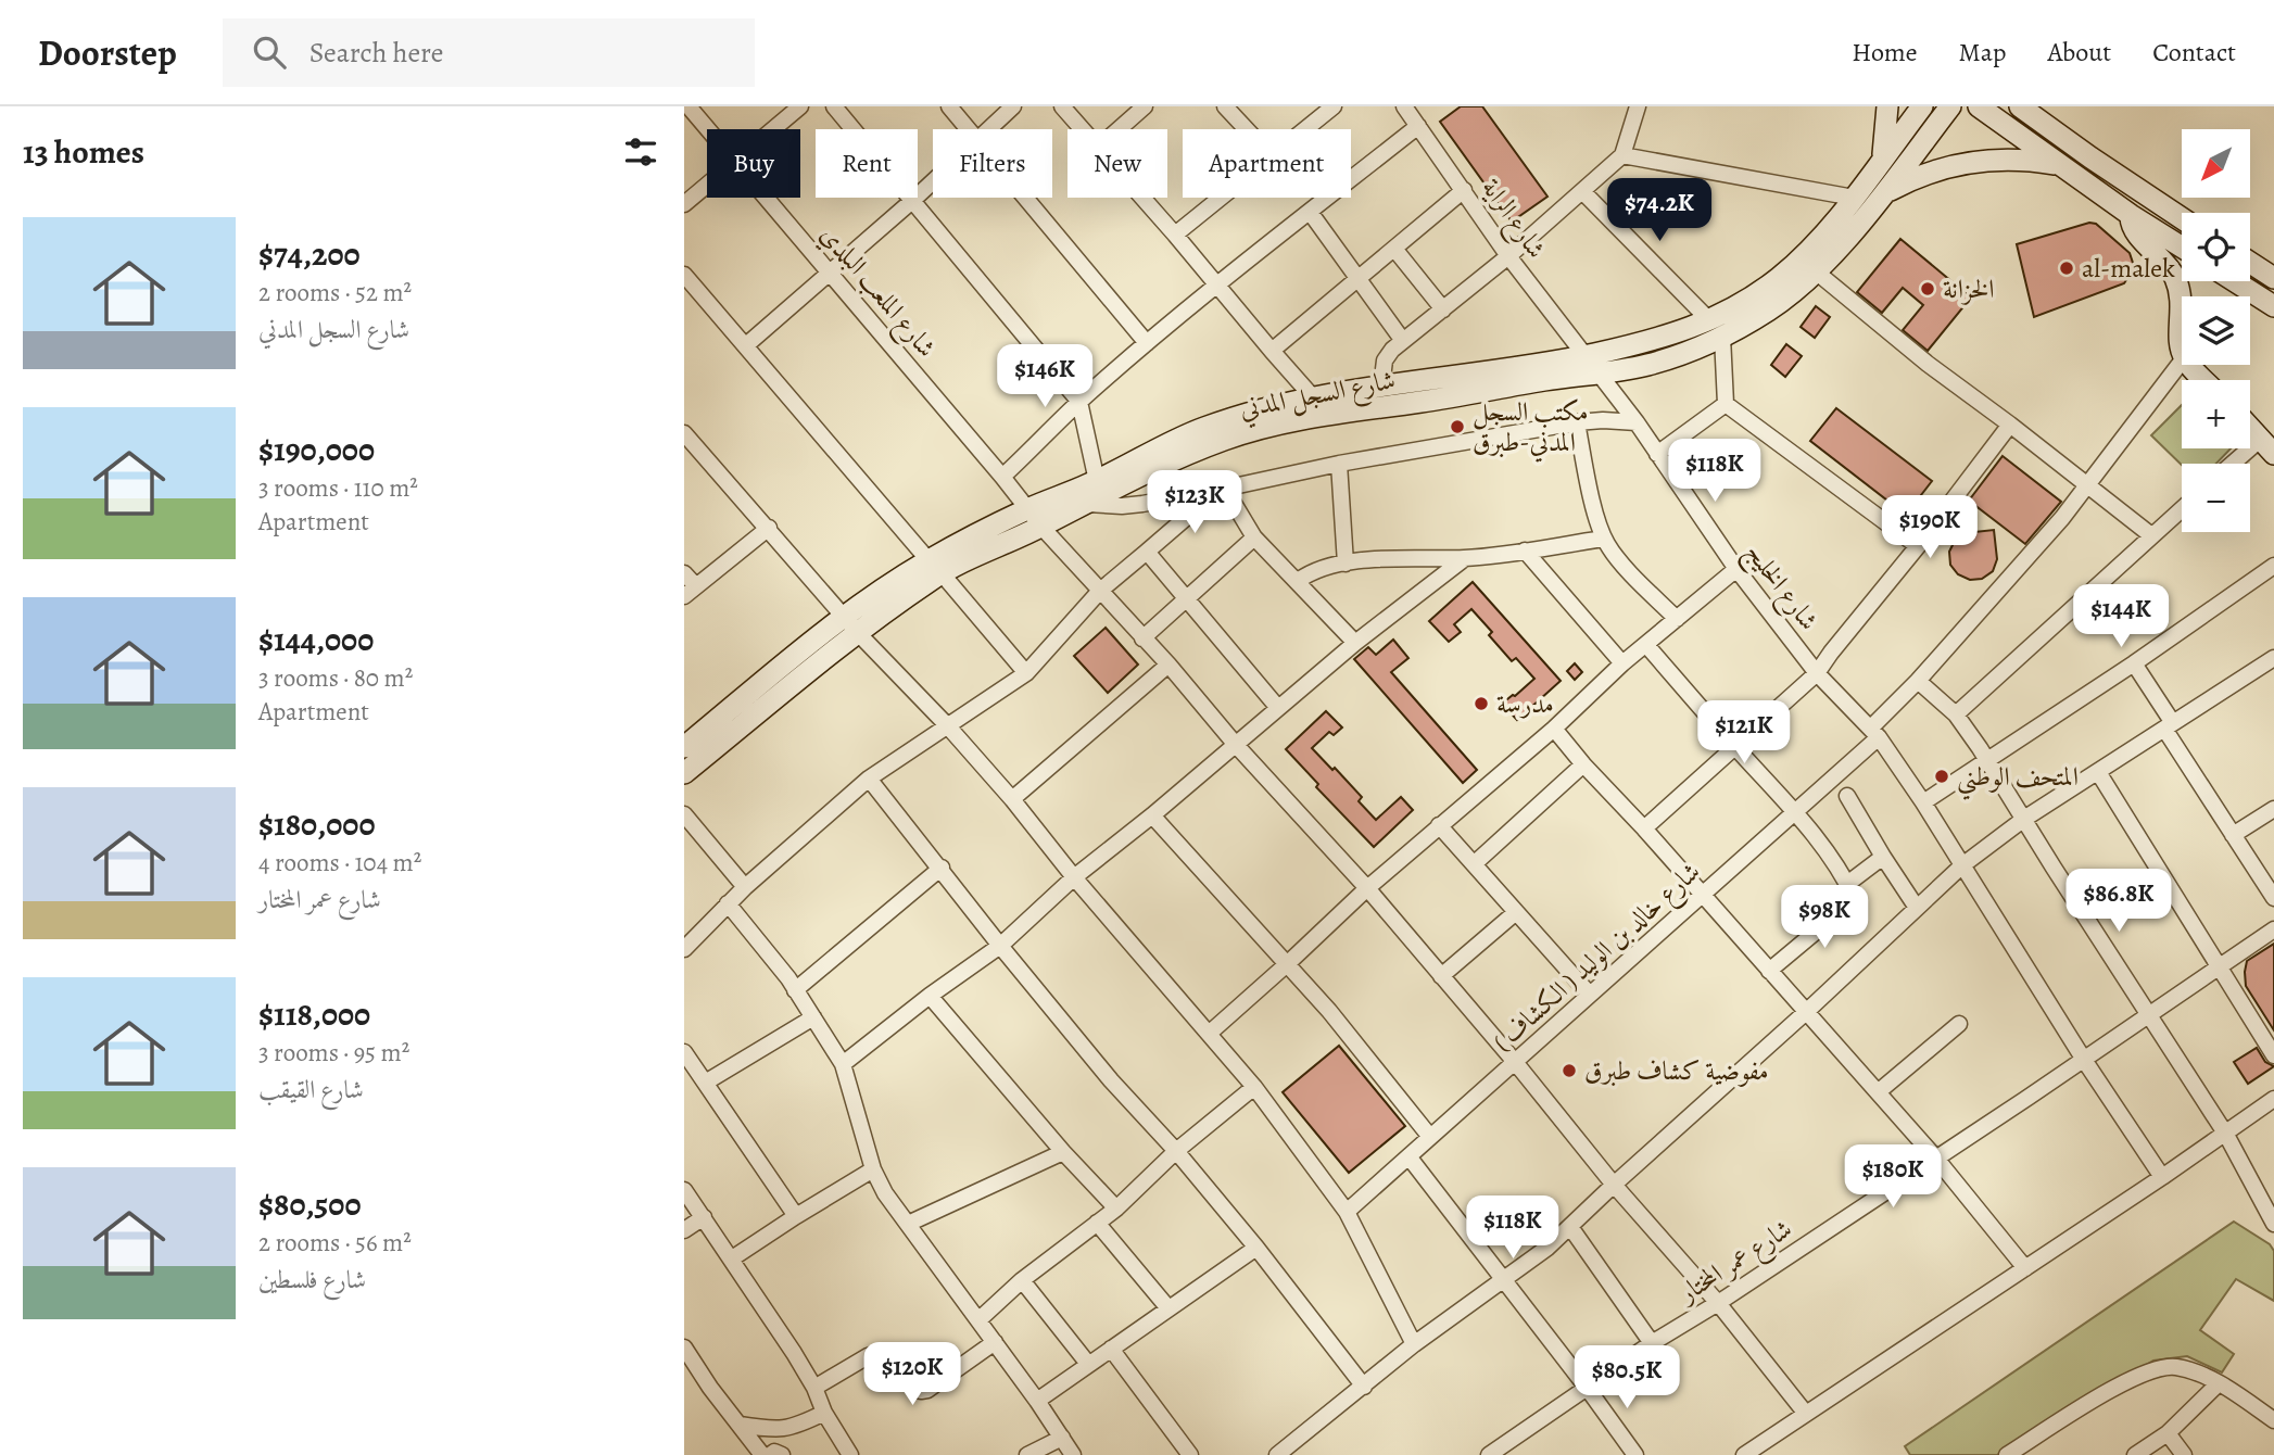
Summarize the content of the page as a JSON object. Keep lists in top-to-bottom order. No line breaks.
{"streets":{"street":["شارع الراية","شارع الملعب البلدي","شارع السجل المدني","شارع الخليج","شارع خالد بن الوليد ( الكشاف )","شارع عمر المختار"]},"crossings":[["شارع الراية","شارع السجل المدني"],["شارع الراية","شارع الخليج"],["شارع الملعب البلدي","شارع السجل المدني"],["شارع الملعب البلدي","شارع خالد بن الوليد ( الكشاف )"],["شارع الملعب البلدي","شارع عمر المختار"],["شارع السجل المدني","شارع الخليج"],["شارع الخليج","شارع خالد بن الوليد ( الكشاف )"],["شارع الخليج","شارع عمر المختار"]],"places":["al-malek","الخزانة","مكتب السجل المدني-طبرق","مدرسة","المتحف الوطني","مفوضية كشاف طبرق"],"north":"bottom left","page":{"header":"Doorstep","search":"Search here","nav":["Home","Map","About","Contact"],"heading":"13 homes","map_buttons":["+","−"],"chip":["Buy","Rent","Filters","New","Apartment"],"price":["$74.2K","$146K","$118K","$123K","$190K","$144K","$121K","$86.8K","$98K","$180K","$118K","$120K","$80.5K"],"list":[{"name":"$74,200","note":"2 rooms · 52 m² · شارع السجل المدني"},{"name":"$190,000","note":"3 rooms · 110 m² · Apartment"},{"name":"$144,000","note":"3 rooms · 80 m² · Apartment"},{"name":"$180,000","note":"4 rooms · 104 m² · شارع عمر المختار"},{"name":"$118,000","note":"3 rooms · 95 m² · شارع القيقب"},{"name":"$80,500","note":"2 rooms · 56 m² · شارع فلسطين"}]}}
